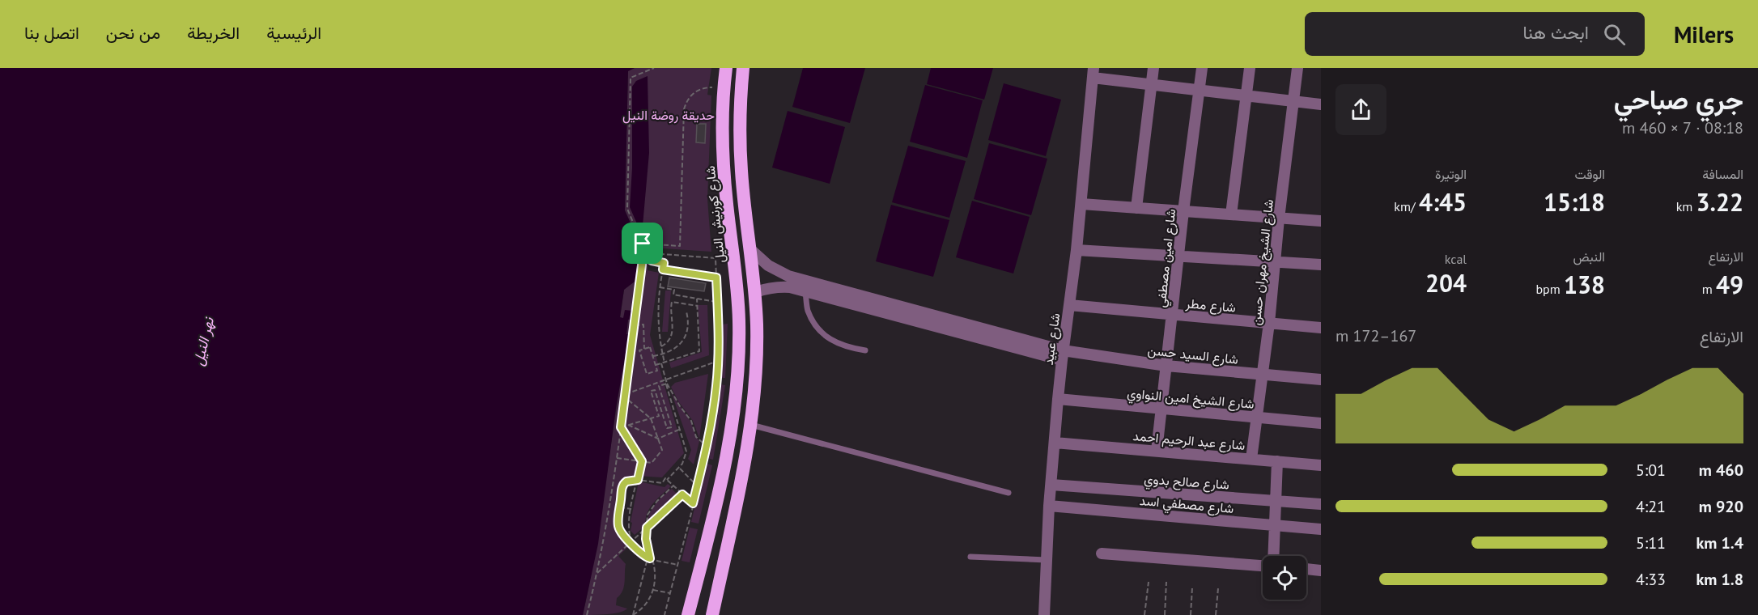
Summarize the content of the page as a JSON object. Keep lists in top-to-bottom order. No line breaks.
{"streets":{"highway":["شارع كورنيش النيل"],"street":["شارع امين مصطفي","شارع الشيخ مهران حسن","شارع مطر","شارع عبيد","شارع السيد حسن","شارع الشيخ امين النواوي","شارع عبد الرحيم احمد","شارع صالح بدوي","شارع مصطفي اسد"]},"crossings":[["شارع امين مصطفي","شارع مطر"],["شارع امين مصطفي","شارع السيد حسن"],["شارع امين مصطفي","شارع الشيخ امين النواوي"],["شارع امين مصطفي","شارع عبد الرحيم احمد"],["شارع الشيخ مهران حسن","شارع مطر"],["شارع الشيخ مهران حسن","شارع السيد حسن"],["شارع الشيخ مهران حسن","شارع الشيخ امين النواوي"],["شارع الشيخ مهران حسن","شارع عبد الرحيم احمد"],["شارع مطر","شارع عبيد"],["شارع عبيد","شارع السيد حسن"],["شارع عبيد","شارع الشيخ امين النواوي"],["شارع عبيد","شارع عبد الرحيم احمد"],["شارع عبيد","شارع صالح بدوي"],["شارع عبيد","شارع مصطفي اسد"]],"water":["نهر النيل"],"parks":["حديقة روضة النيل"],"page":{"header":"Milers","search":"ابحث هنا","nav":["الرئيسية","الخريطة","من نحن","اتصل بنا"],"heading":["جري صباحي","08:18 · 7 × 460 m"],"stats":[["المسافة","3.22 km"],["الوقت","15:18"],["الوتيرة","4:45 /km"],["الارتفاع","49 m"],["النبض","138 bpm"],["kcal","204"]],"chart":["الارتفاع","167–172 m"],"list":[{"name":"460 m","note":"5:01"},{"name":"920 m","note":"4:21"},{"name":"1.4 km","note":"5:11"},{"name":"1.8 km","note":"4:33"}]}}
